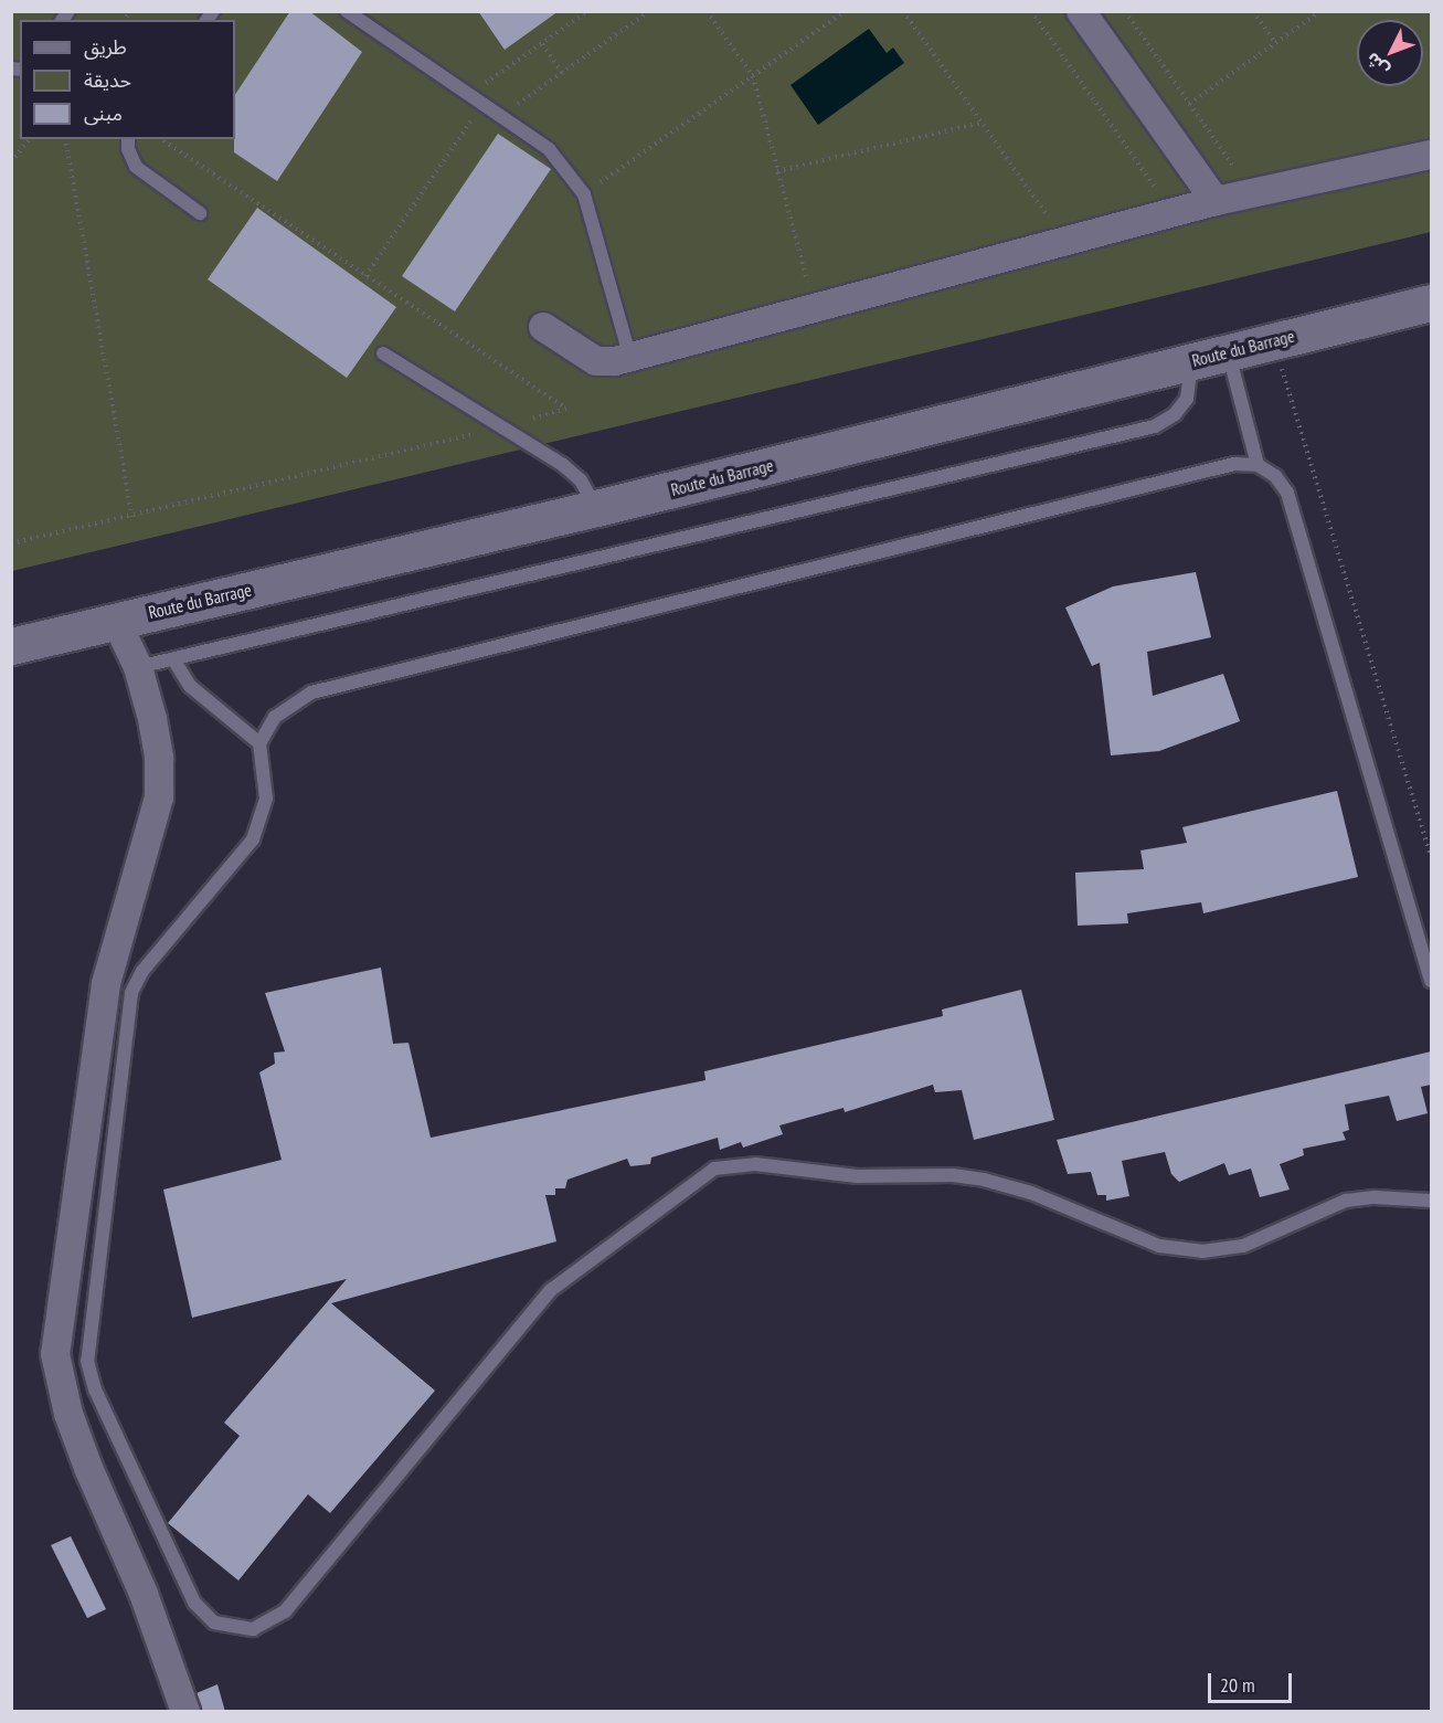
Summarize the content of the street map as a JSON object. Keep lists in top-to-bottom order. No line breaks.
{"streets":{"main road":["Route du Barrage"]},"legend":["طريق","حديقة","مبنى"],"scale_bar":"20 m","north":"bottom left"}
